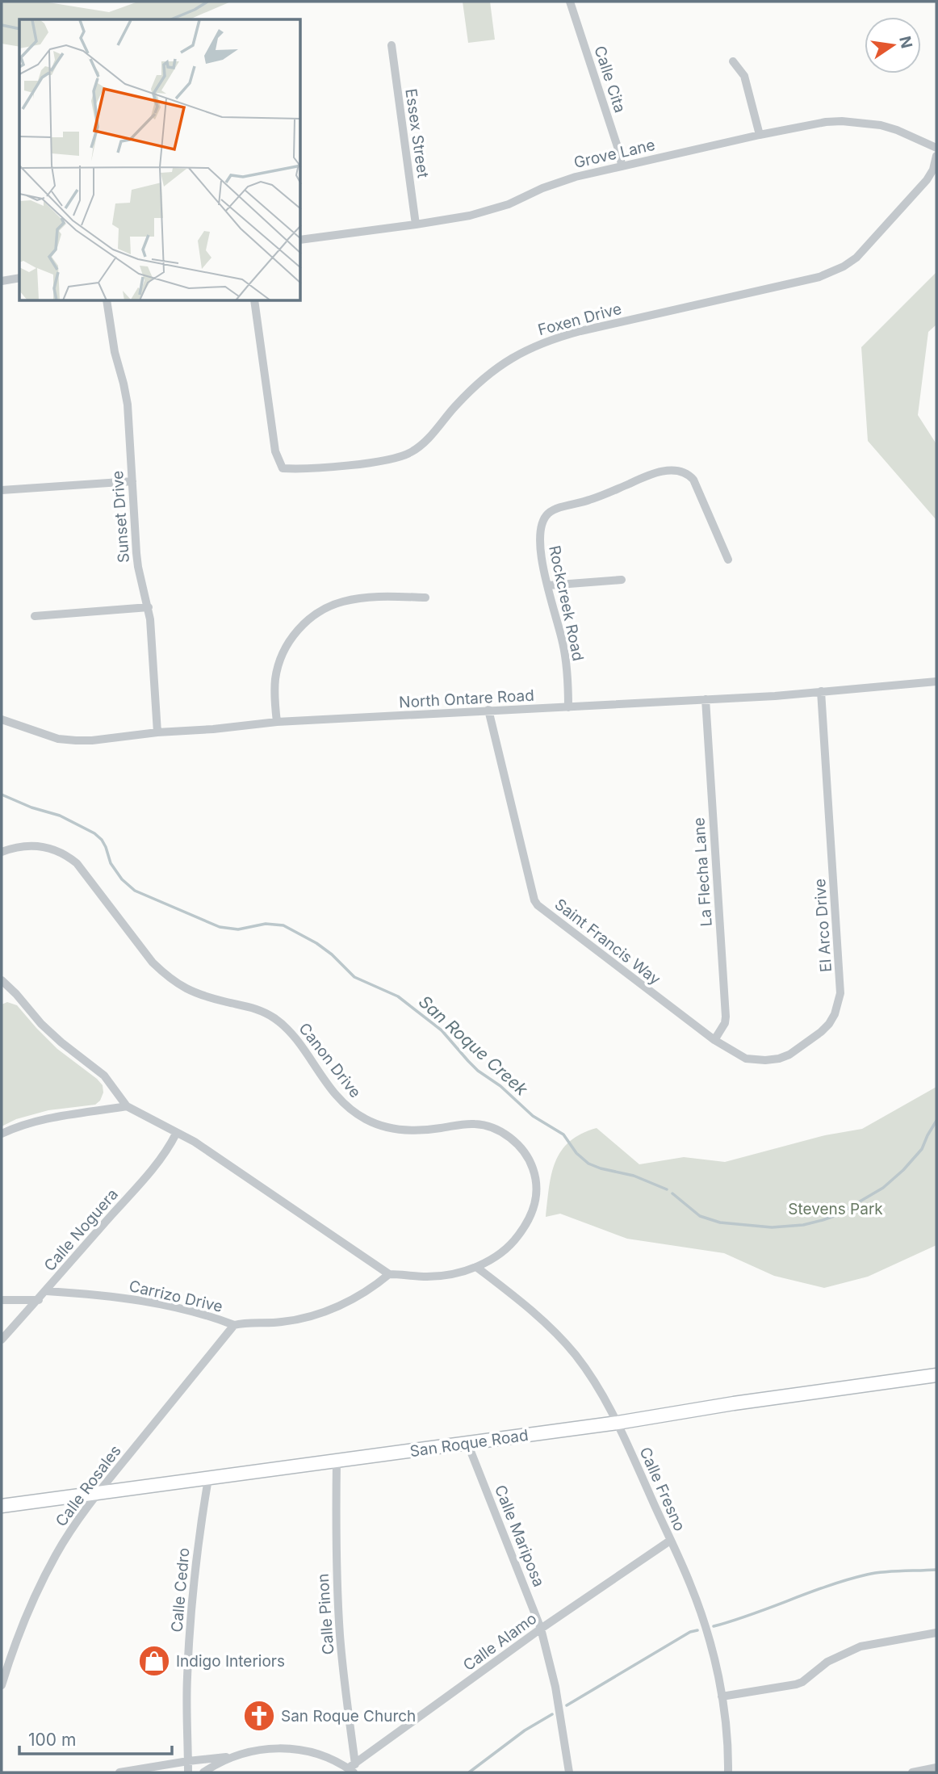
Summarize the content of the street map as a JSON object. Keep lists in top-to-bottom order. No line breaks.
{"streets":{"street":["Calle Cita","Essex Street","Grove Lane","Foxen Drive","Sunset Drive","Rockcreek Road","North Ontare Road","La Flecha Lane","El Arco Drive","Saint Francis Way","Canon Drive","Calle Noguera","Carrizo Drive","San Roque Road","Calle Rosales","Calle Fresno","Calle Mariposa","Calle Cedro","Calle Pinon","Calle Alamo"]},"crossings":[["Calle Cita","Grove Lane"],["Essex Street","Grove Lane"],["Sunset Drive","North Ontare Road"],["Rockcreek Road","North Ontare Road"],["North Ontare Road","La Flecha Lane"],["North Ontare Road","El Arco Drive"],["North Ontare Road","Saint Francis Way"],["La Flecha Lane","El Arco Drive"],["La Flecha Lane","Saint Francis Way"],["El Arco Drive","Saint Francis Way"],["Canon Drive","Carrizo Drive"],["Canon Drive","Calle Fresno"],["Calle Noguera","Carrizo Drive"],["Carrizo Drive","Calle Rosales"],["San Roque Road","Calle Rosales"],["San Roque Road","Calle Fresno"],["San Roque Road","Calle Mariposa"],["San Roque Road","Calle Cedro"],["San Roque Road","Calle Pinon"],["Calle Fresno","Calle Alamo"],["Calle Mariposa","Calle Alamo"],["Calle Pinon","Calle Alamo"]],"water":["San Roque Creek"],"parks":["Stevens Park"],"places":{"shop":["Indigo Interiors"],"church":["San Roque Church"]},"scale_bar":"100 m","north":"right"}
